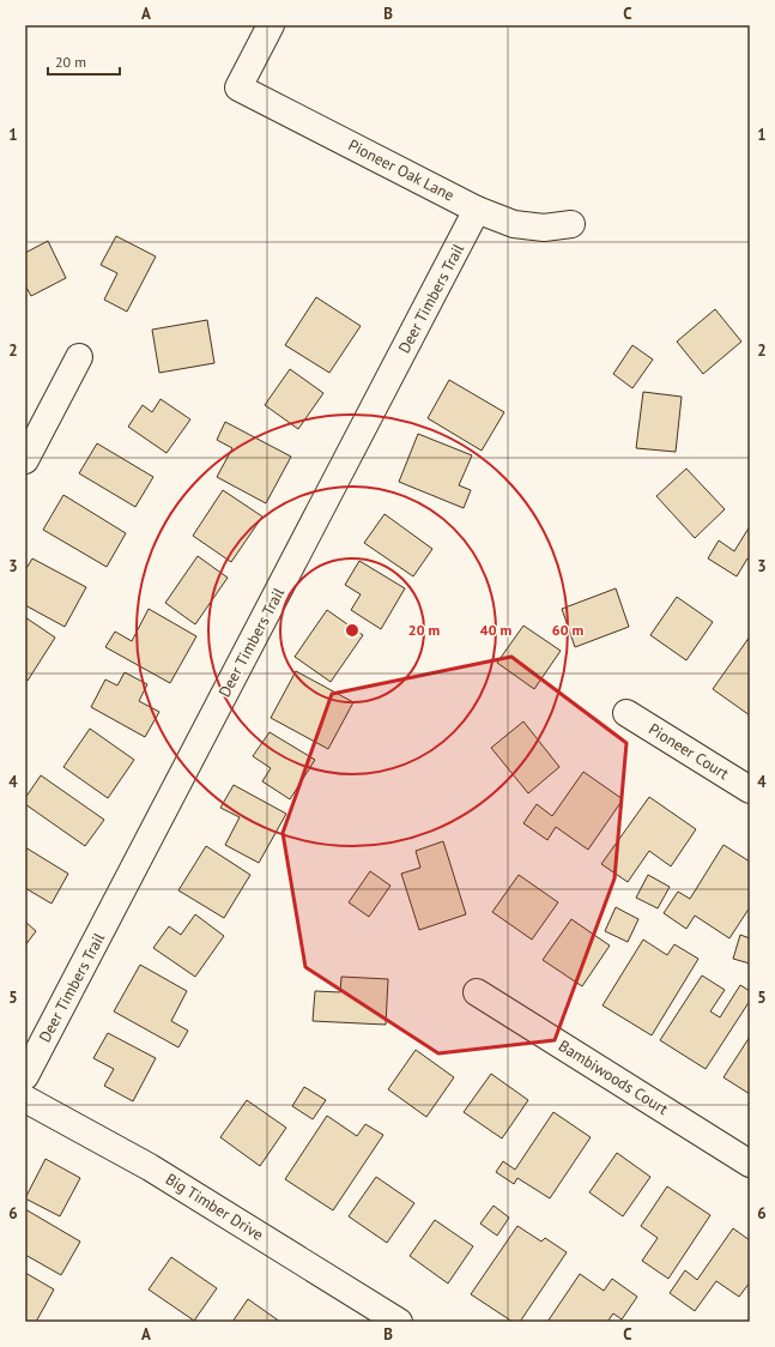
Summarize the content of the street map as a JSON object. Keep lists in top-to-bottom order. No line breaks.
{"streets":{"street":["Pioneer Oak Lane","Deer Timbers Trail","Pioneer Court","Bambiwoods Court","Big Timber Drive"]},"crossings":[["Pioneer Oak Lane","Deer Timbers Trail"]],"scale_bar":"20 m","grid":{"columns":["A","B","C"],"rows":["1","2","3","4","5","6"]},"rings":["20 m","40 m","60 m"]}
